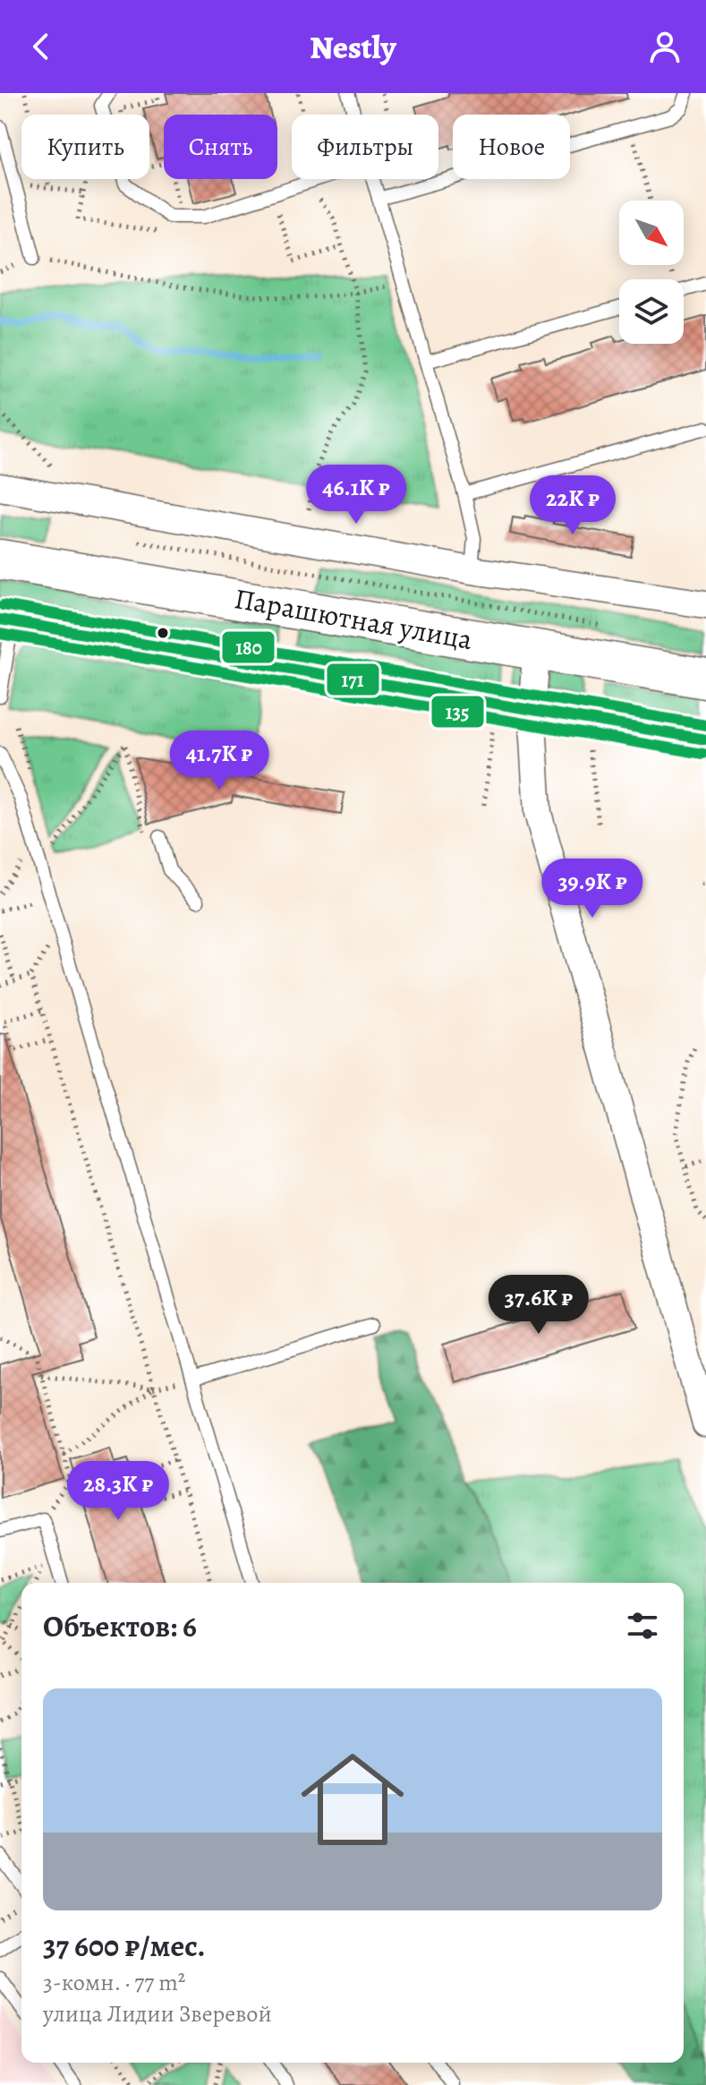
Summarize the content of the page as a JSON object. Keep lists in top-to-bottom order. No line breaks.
{"streets":{"main road":["Парашютная улица"]},"lines":["transit line 180","transit line 171","transit line 135"],"north":"bottom right","page":{"header":"Nestly","chip":["Купить","Снять","Фильтры","Новое"],"price":["46.1K ₽","22K ₽","41.7K ₽","39.9K ₽","37.6K ₽","28.3K ₽"],"heading":"Объектов: 6","list":[{"name":"37 600 ₽/мес.","note":"3-комн. · 77 m² · улица Лидии Зверевой"}]}}
